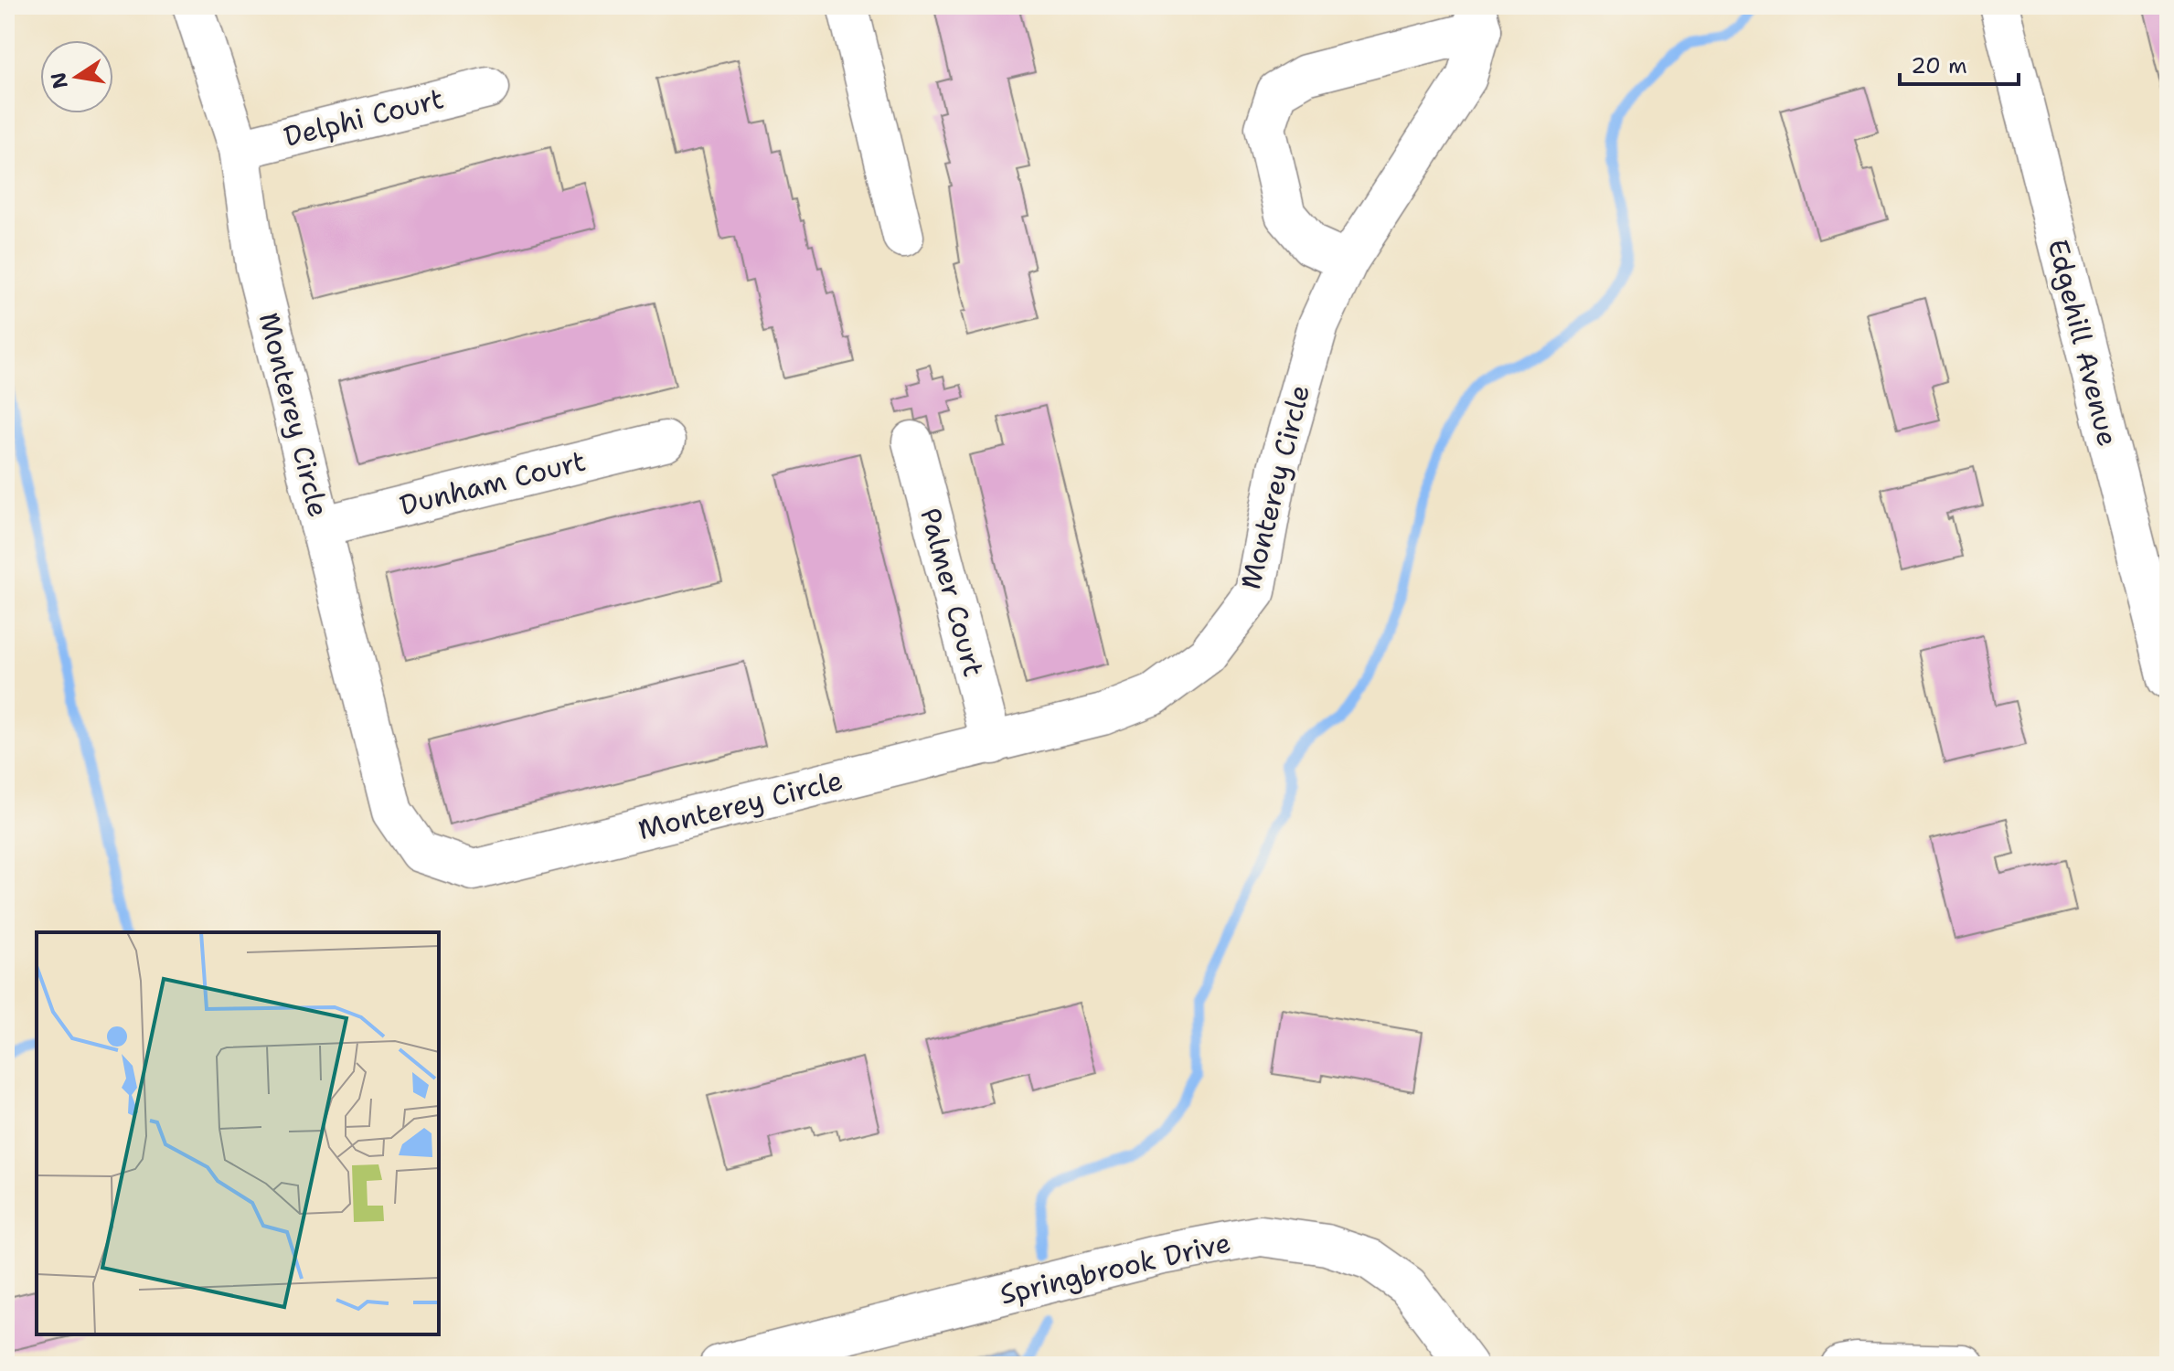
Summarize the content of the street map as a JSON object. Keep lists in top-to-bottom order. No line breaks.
{"streets":{"street":["Delphi Court","Edgehill Avenue","Monterey Circle","Dunham Court","Palmer Court","Springbrook Drive"]},"crossings":[["Delphi Court","Monterey Circle"],["Monterey Circle","Dunham Court"],["Monterey Circle","Palmer Court"]],"scale_bar":"20 m","north":"left"}
